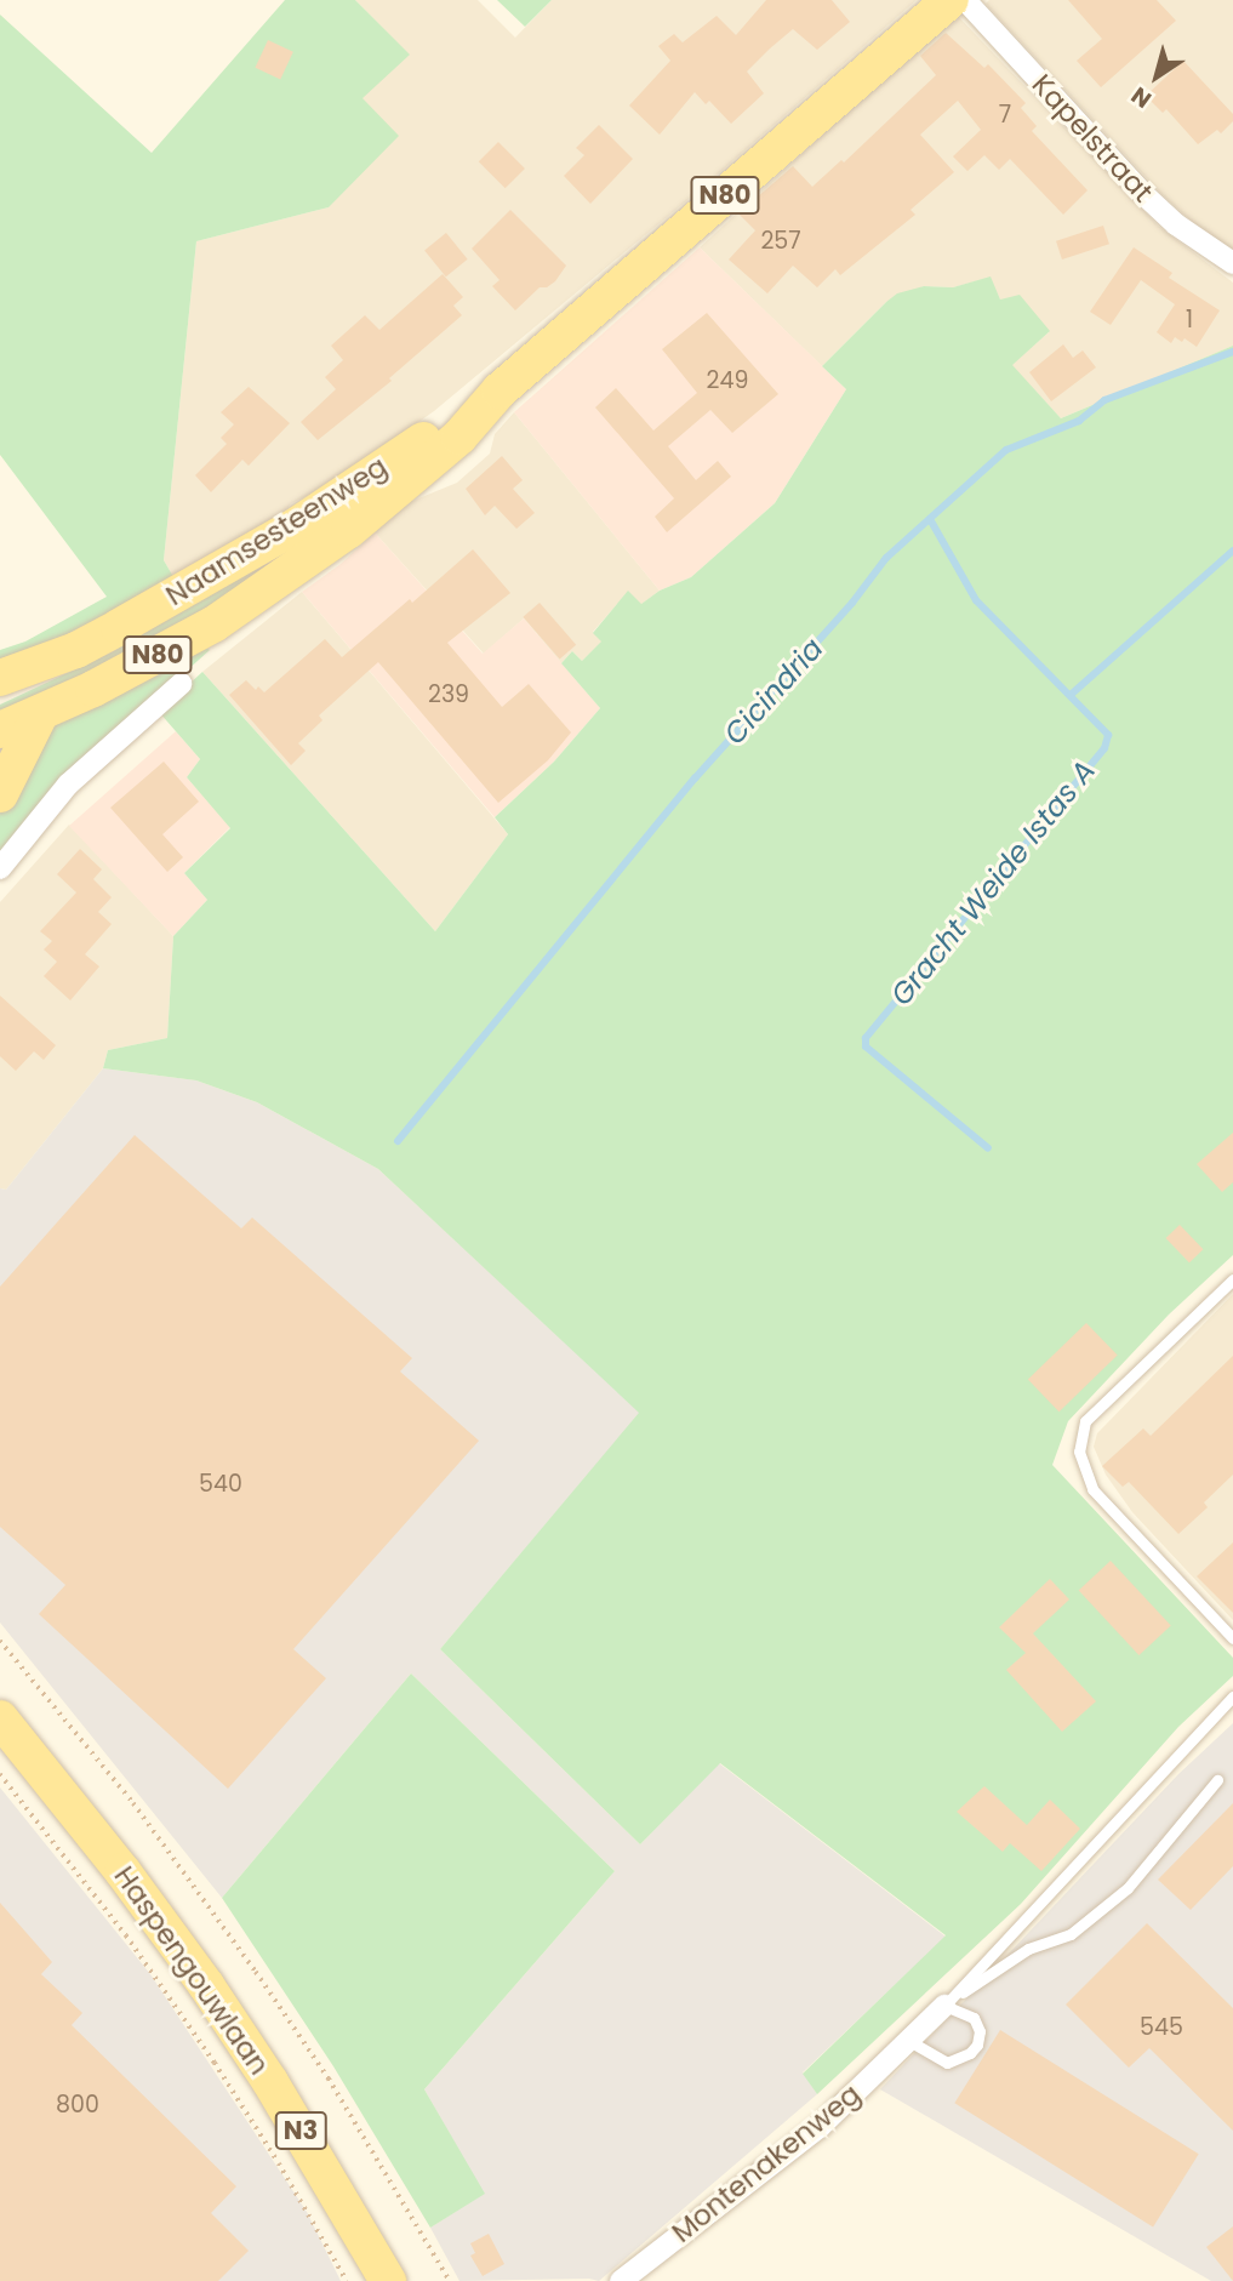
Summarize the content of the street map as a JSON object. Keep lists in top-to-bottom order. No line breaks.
{"streets":{"main road":["N80","Naamsesteenweg","Haspengouwlaan","N3"],"street":["Kapelstraat","Montenakenweg"]},"water":["Cicindria","Gracht Weide Istas A"],"house_numbers":["7","257","1","249","239","540","545","800"],"north":"bottom left"}
